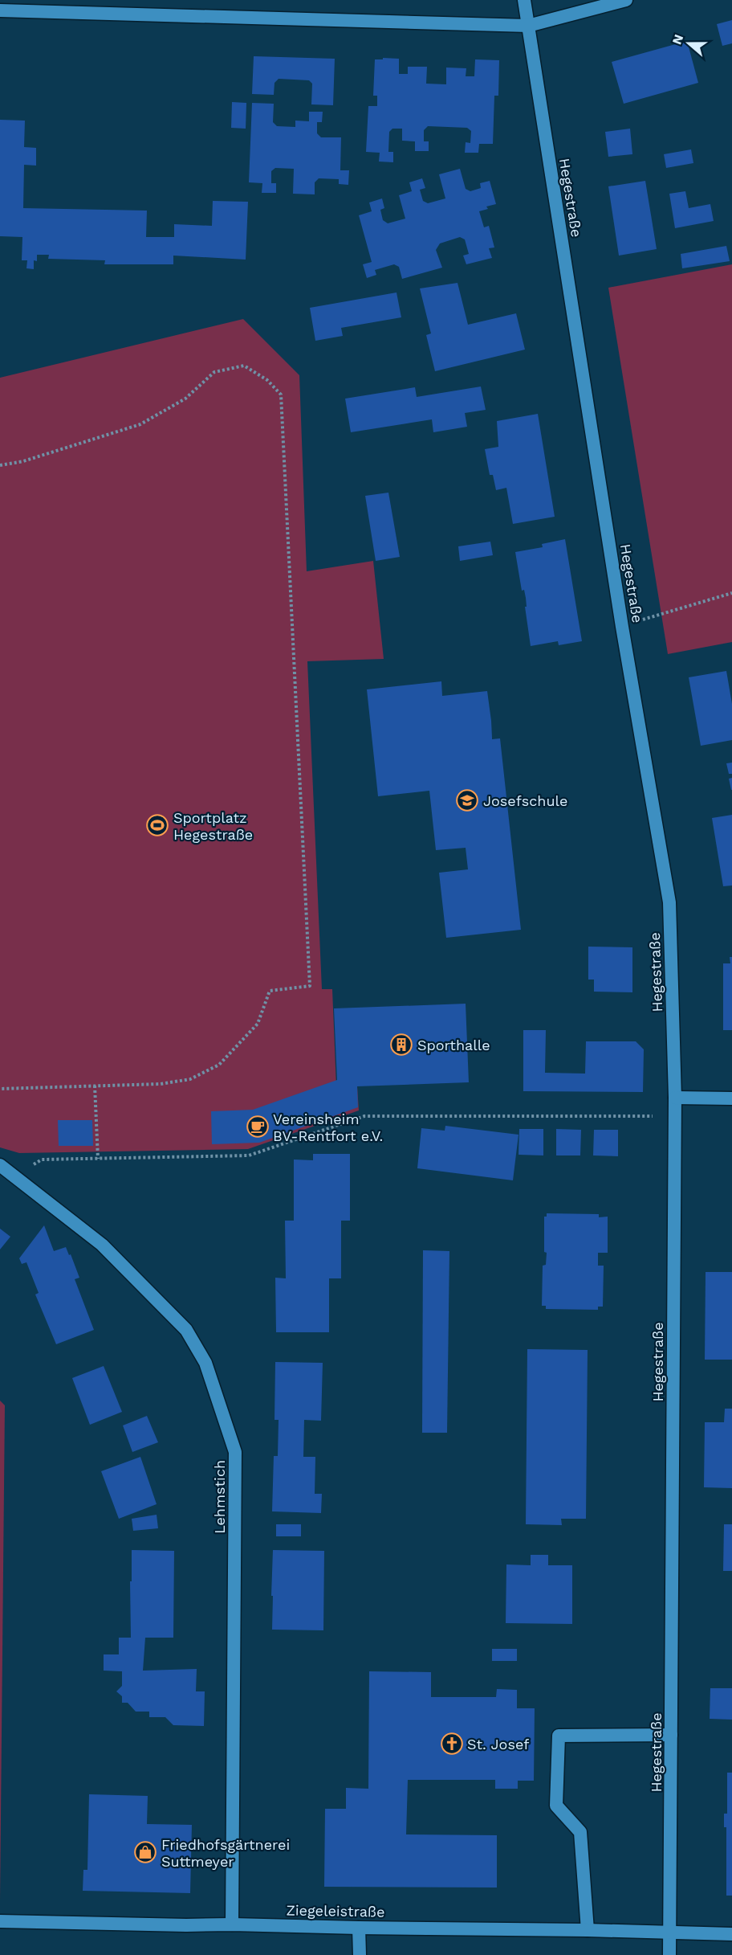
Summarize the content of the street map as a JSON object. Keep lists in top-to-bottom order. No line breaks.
{"streets":{"street":["Hegestraße","Lehmstich","Ziegeleistraße"]},"crossings":[["Hegestraße","Ziegeleistraße"],["Lehmstich","Ziegeleistraße"]],"places":{"school or university":["Josefschule"],"sports":["Sportplatz Hegestraße"],"building":["Sporthalle"],"cafe":["Vereinsheim BV-Rentfort e.V."],"church":["St. Josef"],"shop":["Friedhofsgärtnerei Suttmeyer"]},"north":"left"}
